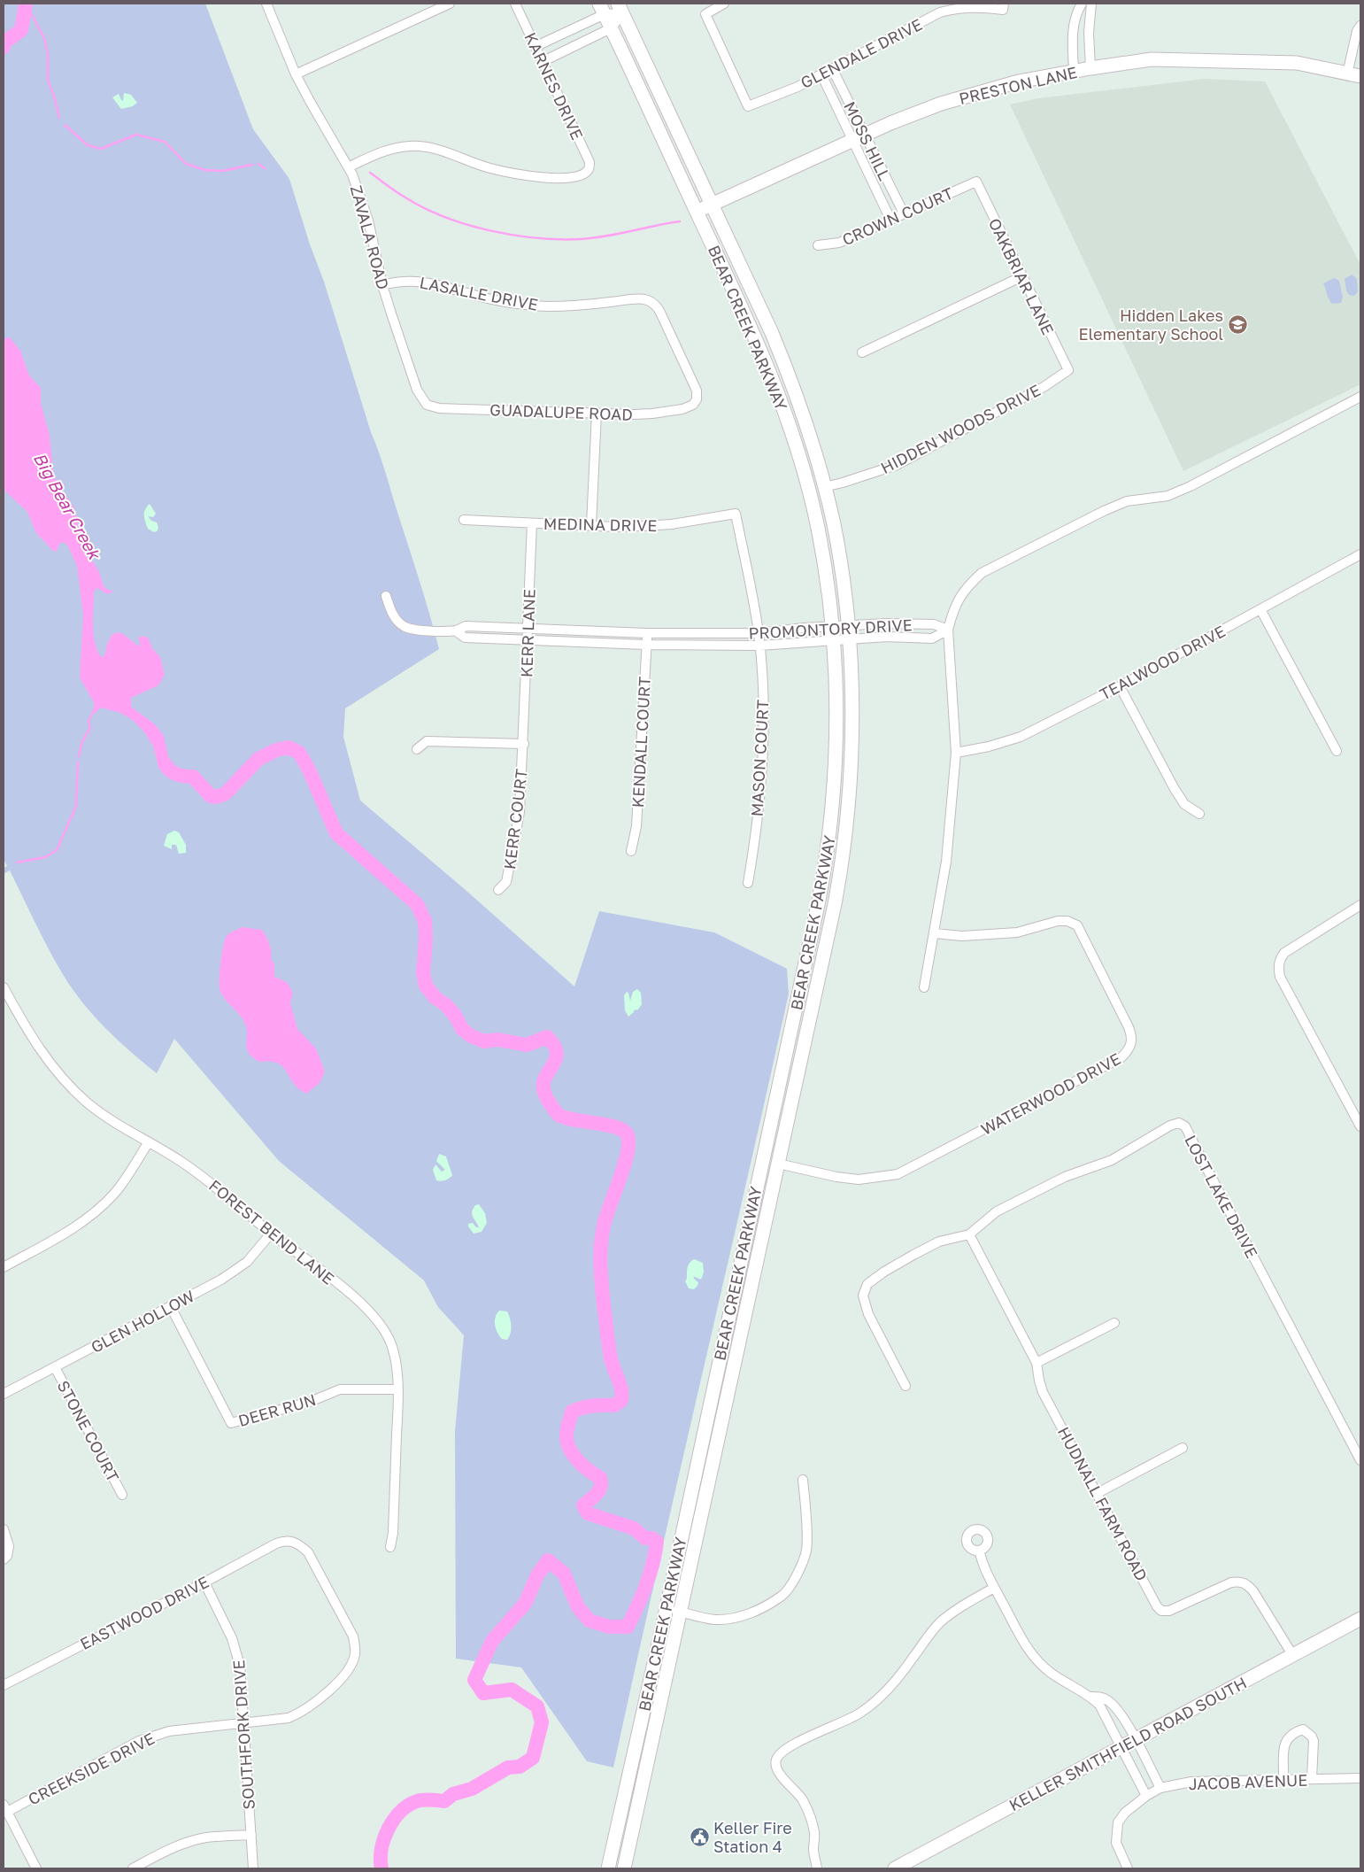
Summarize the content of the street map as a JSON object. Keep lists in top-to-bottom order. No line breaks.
{"streets":{"main road":["PRESTON LANE","BEAR CREEK PARKWAY","KELLER SMITHFIELD ROAD SOUTH"],"street":["GLENDALE DRIVE","KARNES DRIVE","MOSS HILL","CROWN COURT","ZAVALA ROAD","OAKBRIAR LANE","LASALLE DRIVE","GUADALUPE ROAD","HIDDEN WOODS DRIVE","MEDINA DRIVE","PROMONTORY DRIVE","KERR LANE","TEALWOOD DRIVE","KENDALL COURT","MASON COURT","KERR COURT","WATERWOOD DRIVE","LOST LAKE DRIVE","FOREST BEND LANE","GLEN HOLLOW","DEER RUN","STONE COURT","HUDNALL FARM ROAD","EASTWOOD DRIVE","SOUTHFORK DRIVE","CREEKSIDE DRIVE","JACOB AVENUE"]},"crossings":[["GLENDALE DRIVE","MOSS HILL"],["PRESTON LANE","MOSS HILL"],["PRESTON LANE","BEAR CREEK PARKWAY"],["KARNES DRIVE","ZAVALA ROAD"],["MOSS HILL","CROWN COURT"],["CROWN COURT","OAKBRIAR LANE"],["ZAVALA ROAD","LASALLE DRIVE"],["ZAVALA ROAD","GUADALUPE ROAD"],["OAKBRIAR LANE","HIDDEN WOODS DRIVE"],["LASALLE DRIVE","GUADALUPE ROAD"],["BEAR CREEK PARKWAY","HIDDEN WOODS DRIVE"],["BEAR CREEK PARKWAY","PROMONTORY DRIVE"],["BEAR CREEK PARKWAY","WATERWOOD DRIVE"],["MEDINA DRIVE","KERR LANE"],["MEDINA DRIVE","MASON COURT"],["PROMONTORY DRIVE","KERR LANE"],["PROMONTORY DRIVE","KENDALL COURT"],["PROMONTORY DRIVE","MASON COURT"],["KERR LANE","KERR COURT"],["LOST LAKE DRIVE","HUDNALL FARM ROAD"],["FOREST BEND LANE","GLEN HOLLOW"],["FOREST BEND LANE","DEER RUN"],["GLEN HOLLOW","DEER RUN"],["GLEN HOLLOW","STONE COURT"],["HUDNALL FARM ROAD","KELLER SMITHFIELD ROAD SOUTH"],["EASTWOOD DRIVE","SOUTHFORK DRIVE"],["EASTWOOD DRIVE","CREEKSIDE DRIVE"],["SOUTHFORK DRIVE","CREEKSIDE DRIVE"]],"water":["Big Bear Creek"],"places":{"school or university":["Hidden Lakes Elementary School"],"public building":["Keller Fire Station 4"]}}
